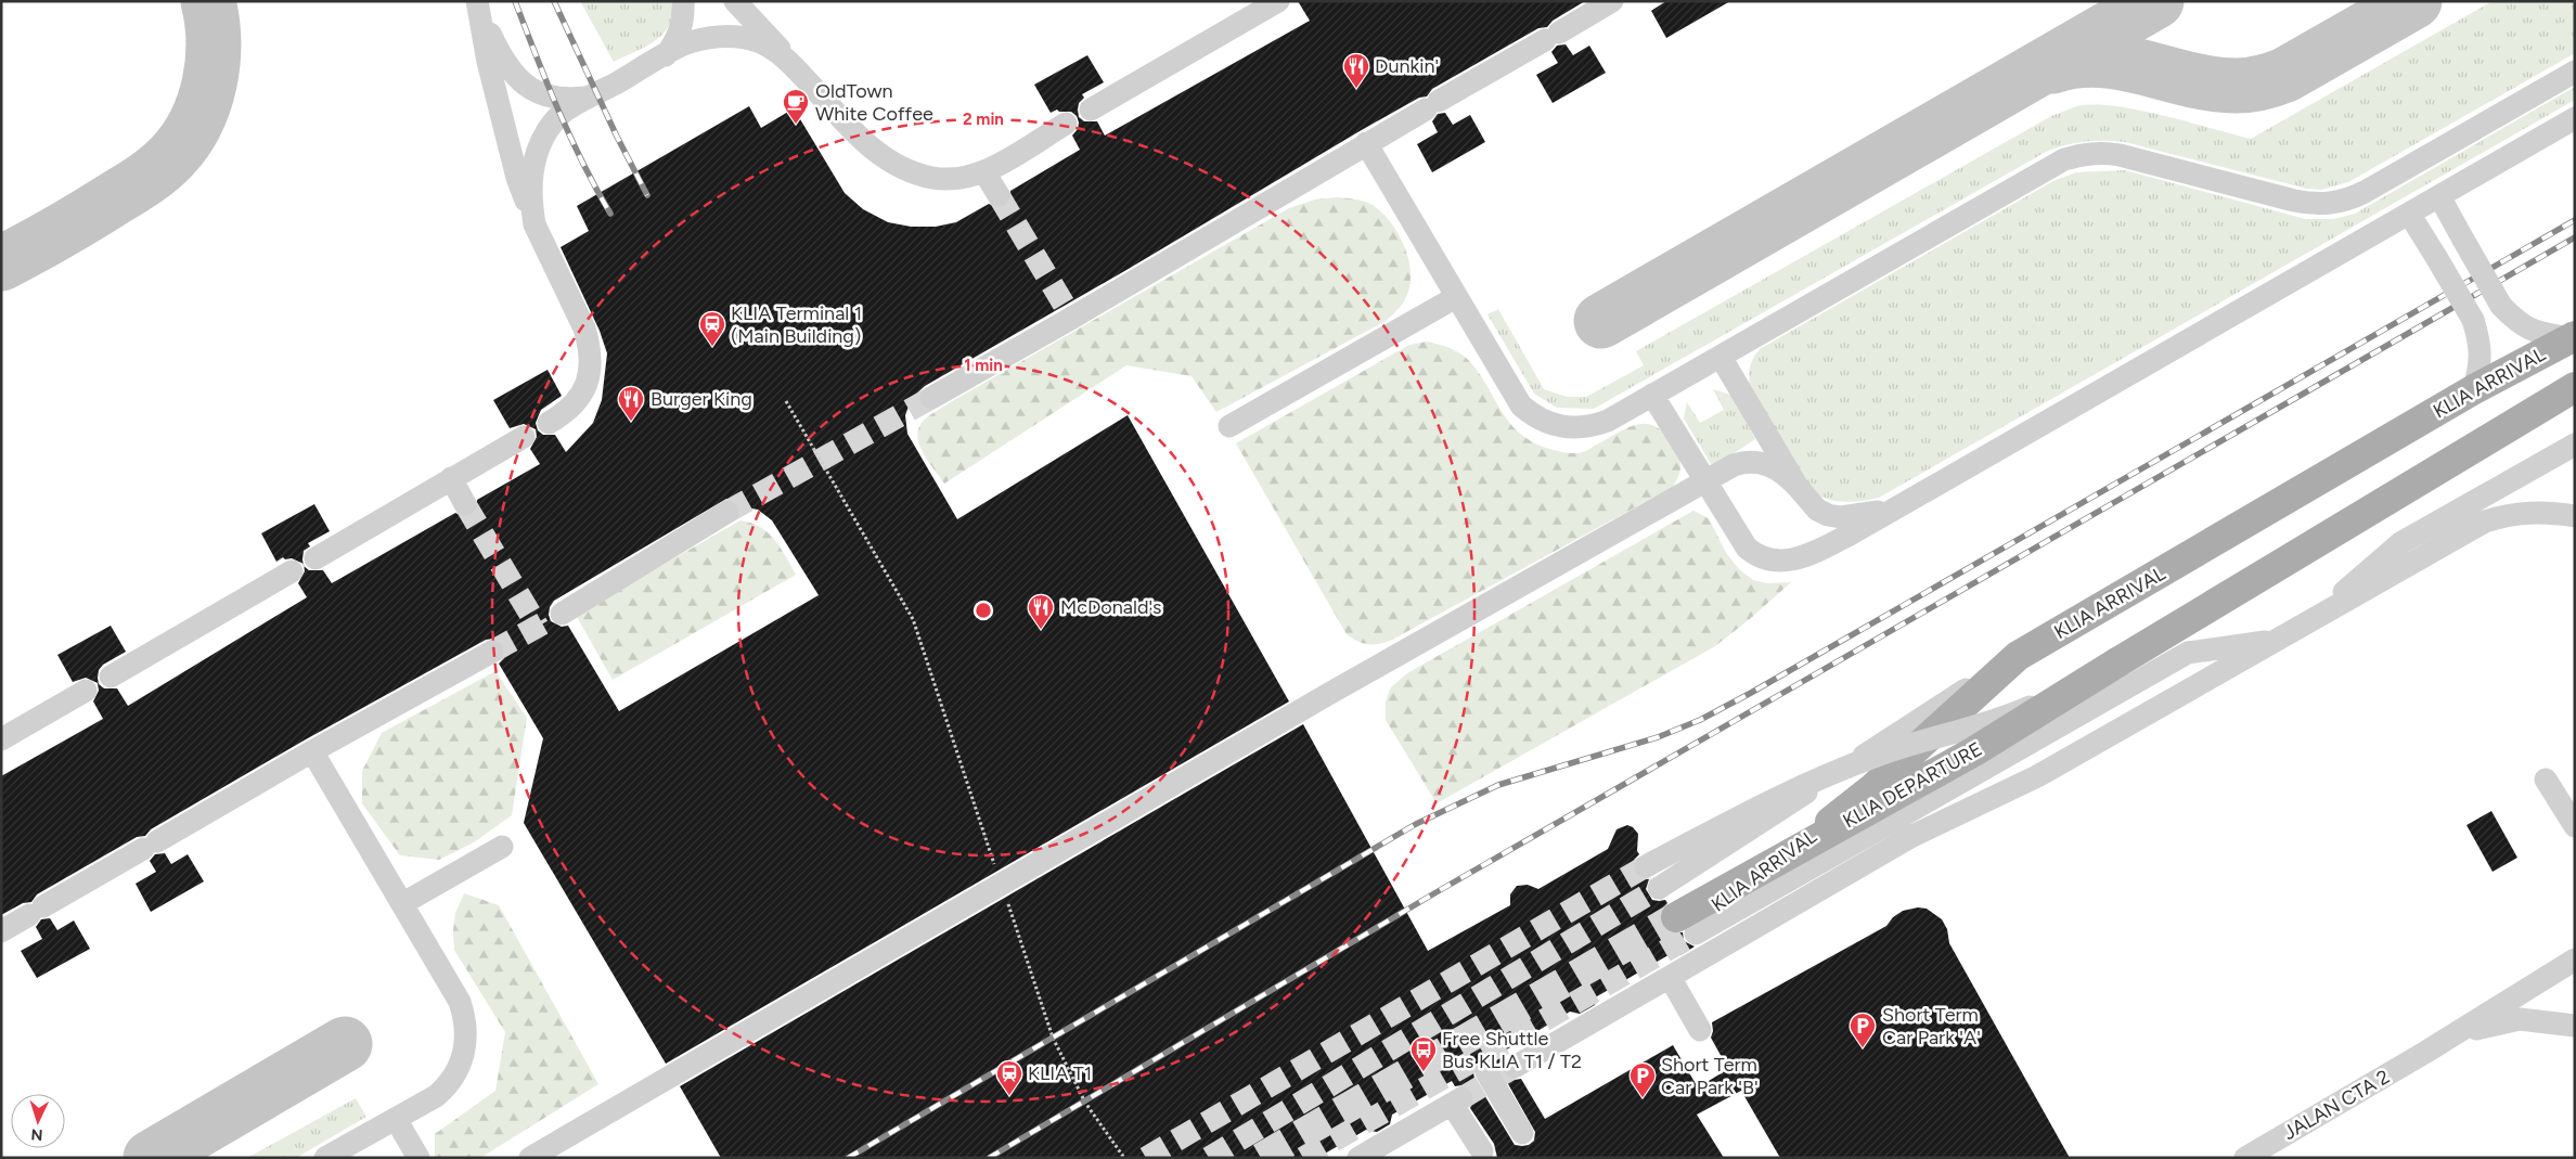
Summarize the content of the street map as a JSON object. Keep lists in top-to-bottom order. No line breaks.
{"streets":{"main road":["KLIA ARRIVAL","KLIA DEPARTURE"],"street":["JALAN CTA 2"]},"crossings":[["KLIA ARRIVAL","KLIA DEPARTURE"]],"places":{"restaurant":["Dunkin'","Burger King","McDonald's"],"cafe":["OldTown White Coffee"],"station":["KLIA Terminal 1 (Main Building)","KLIA T1"],"parking":["Short Term Car Park 'A'","Short Term Car Park 'B'"],"bus stop":["Free Shuttle Bus KLIA T1 / T2"]},"north":"bottom","rings":["2 min","1 min"]}
